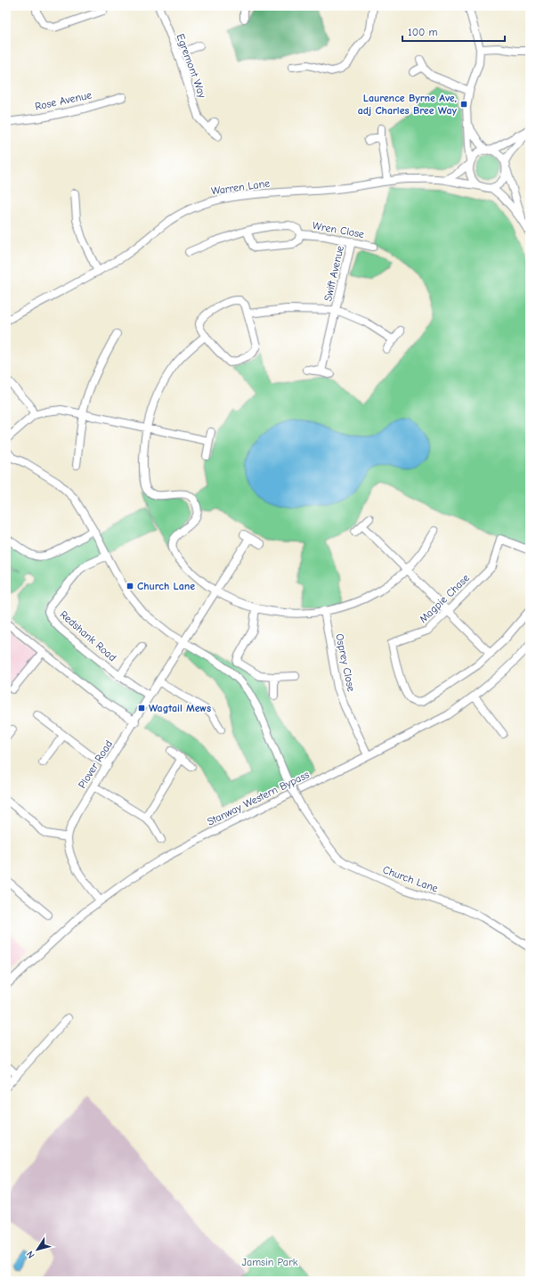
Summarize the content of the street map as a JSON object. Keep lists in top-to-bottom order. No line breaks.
{"streets":{"street":["Egremont Way","Rose Avenue","Warren Lane","Wren Close","Swift Avenue","Magpie Chase","Redshank Road","Osprey Close","Plover Road","Stanway Western Bypass","Church Lane"]},"crossings":[["Wren Close","Swift Avenue"],["Redshank Road","Plover Road"],["Osprey Close","Stanway Western Bypass"],["Plover Road","Stanway Western Bypass"],["Plover Road","Church Lane"]],"parks":["Jamsin Park"],"places":{"transit":["Laurence Byrne Ave, adj Charles Bree Way","Church Lane","Wagtail Mews"]},"scale_bar":"100 m","north":"bottom left"}
